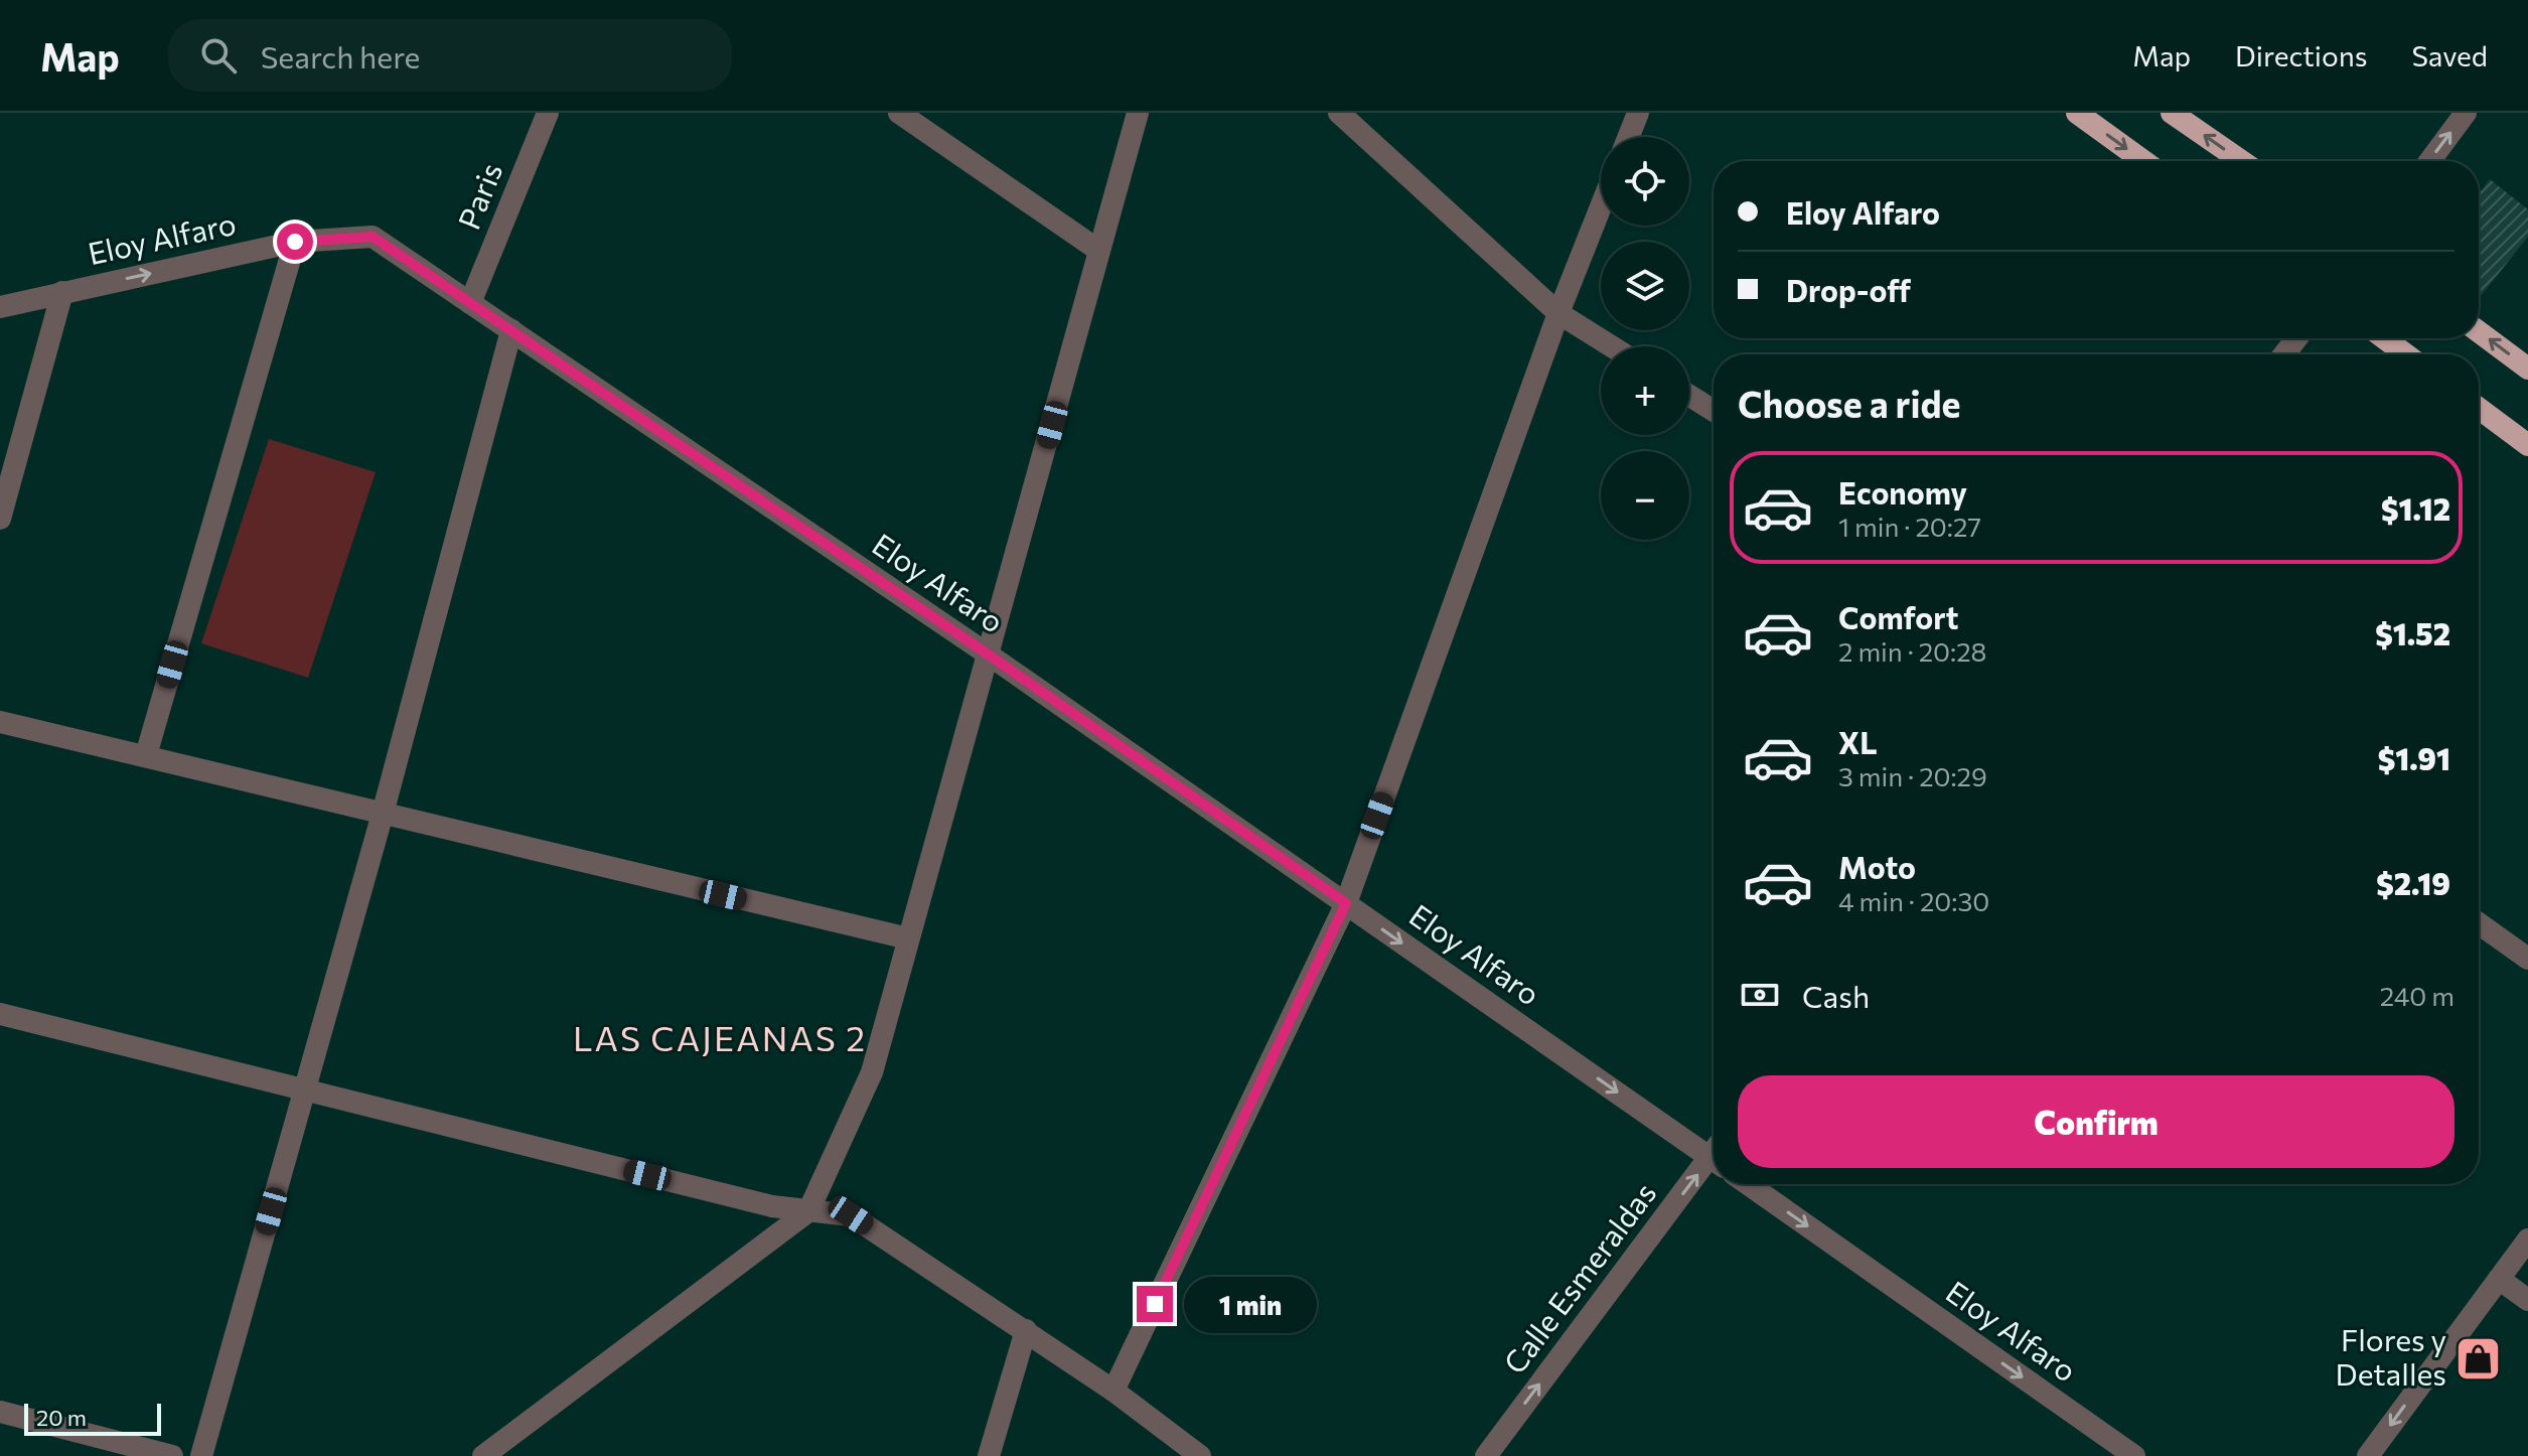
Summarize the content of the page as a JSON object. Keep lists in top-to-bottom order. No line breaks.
{"streets":{"street":["Paris","Eloy Alfaro","Calle Esmeraldas"]},"crossings":[["Paris","Eloy Alfaro"]],"one_way":["Eloy Alfaro","Calle Esmeraldas"],"districts":["LAS CAJEANAS 2"],"places":{"shop":["Flores y Detalles"]},"scale_bar":"20 m","page":{"header":"Map","search":"Search here","nav":["Map","Directions","Saved"],"map_buttons":["+","−"],"banner":["Eloy Alfaro","Drop-off"],"heading":"Choose a ride","list":[{"name":"Economy","note":"1 min · 20:27","value":"$1.12"},{"name":"Comfort","note":"2 min · 20:28","value":"$1.52"},{"name":"XL","note":"3 min · 20:29","value":"$1.91"},{"name":"Moto","note":"4 min · 20:30","value":"$2.19"}],"pay":["Cash","240 m"],"buttons":"Confirm","bubble":"1 min","scale":"20 m"}}
